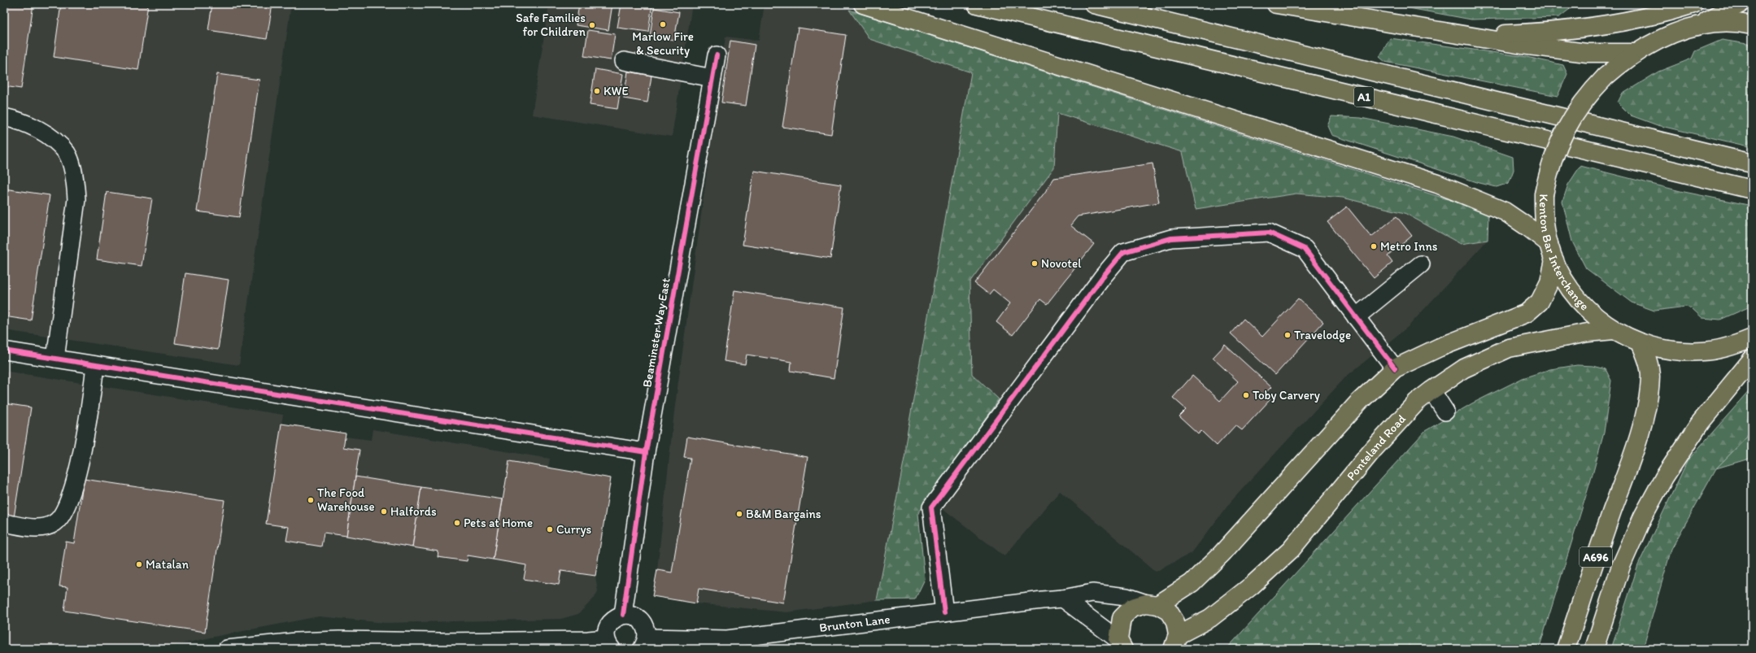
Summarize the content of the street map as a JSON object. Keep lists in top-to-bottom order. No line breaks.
{"streets":{"main road":["A1","Kenton Bar Interchange","Ponteland Road","A696"],"street":["Beaminster Way East","Brunton Lane"]},"crossings":[["Kenton Bar Interchange","Ponteland Road"],["Kenton Bar Interchange","A696"],["Beaminster Way East","Brunton Lane"]],"places":["Marlow Fire & Security","Safe Families for Children","KWE","Metro Inns","Novotel","Travelodge","Toby Carvery","The Food Warehouse","Halfords","B&M Bargains","Pets at Home","Currys","Matalan"]}
